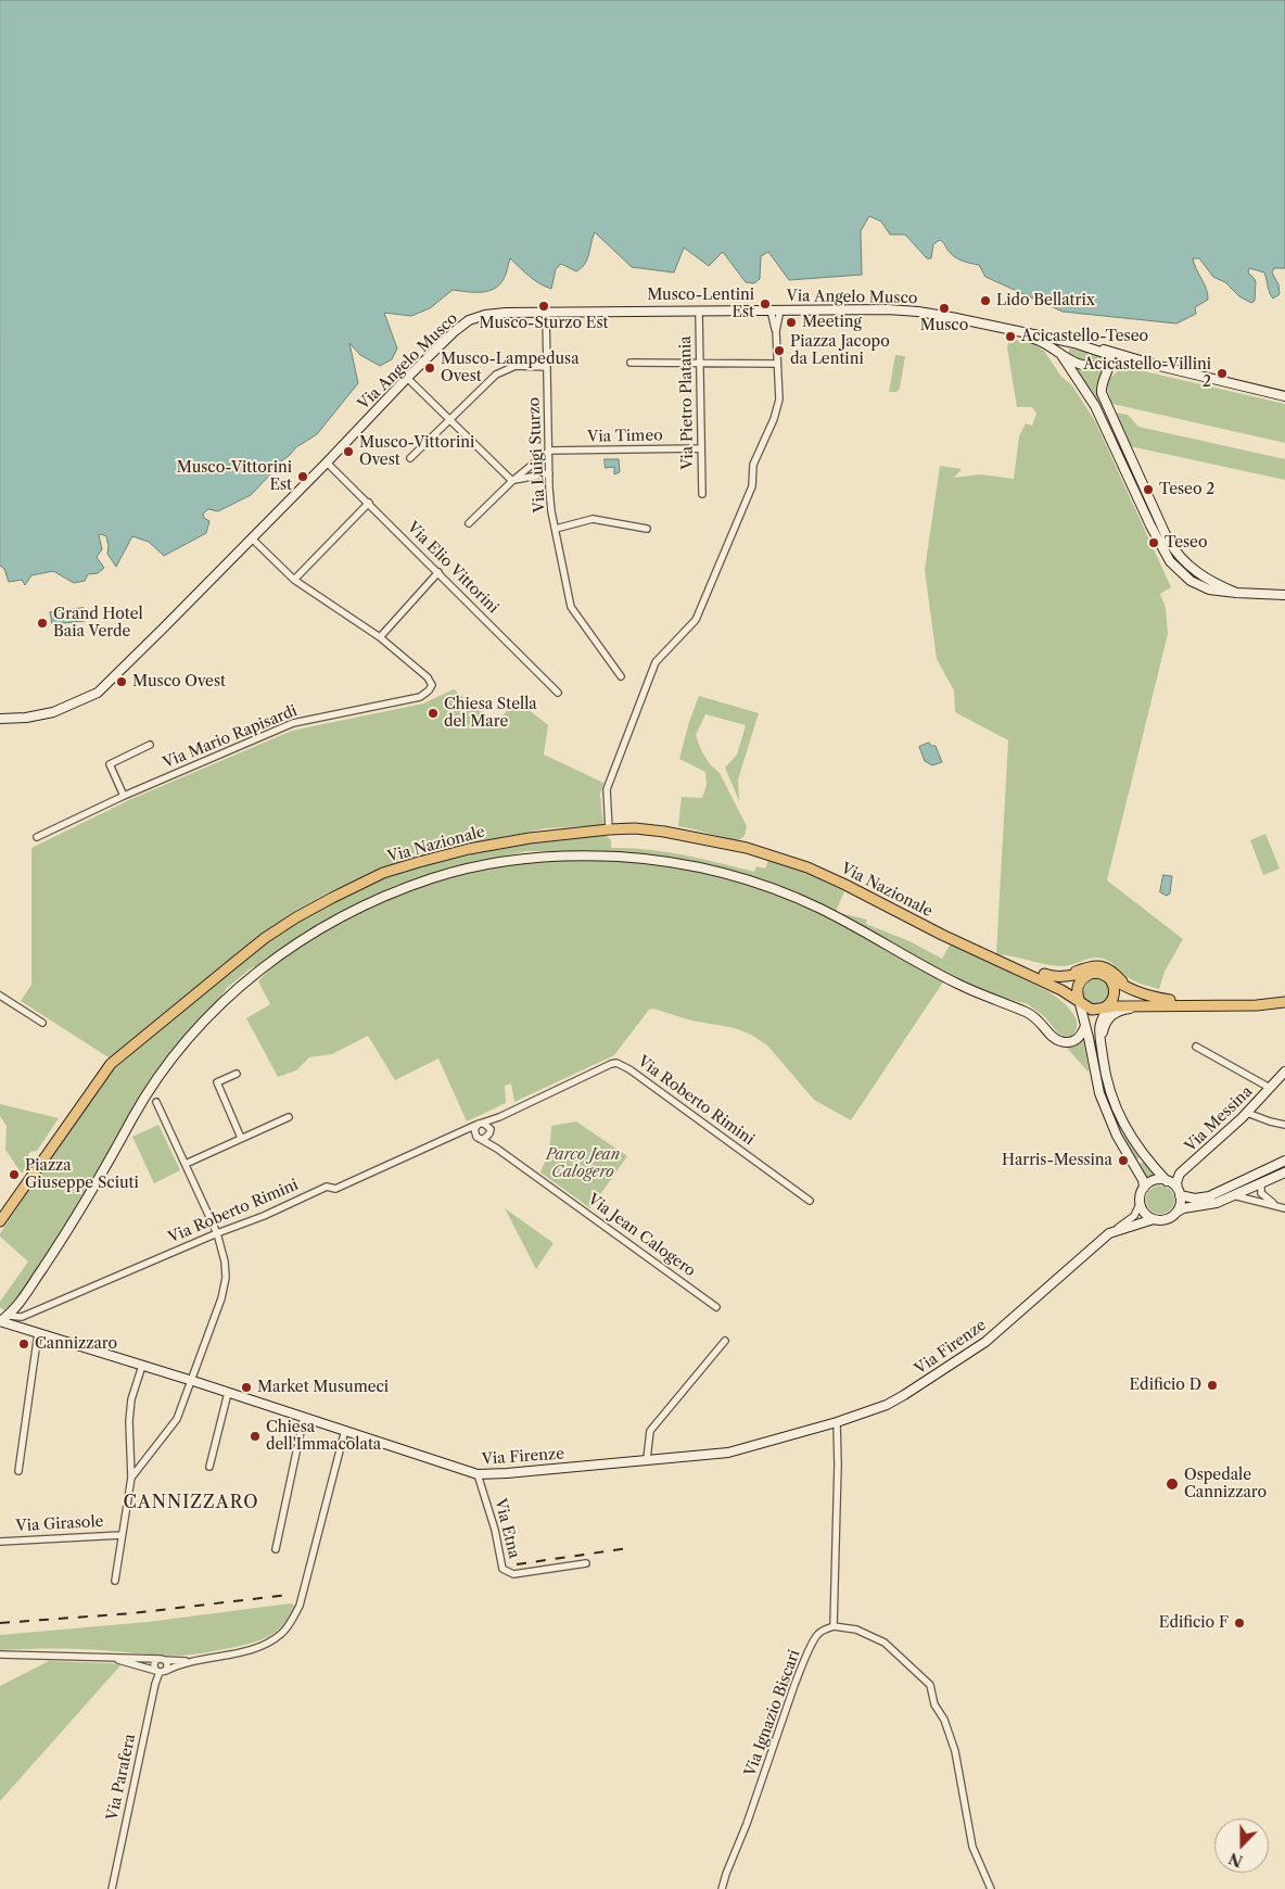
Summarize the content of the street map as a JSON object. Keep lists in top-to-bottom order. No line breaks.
{"streets":{"main road":["Via Angelo Musco","Via Nazionale","Via Messina","Via Firenze"],"street":["Via Pietro Platania","Via Timeo","Via Luigi Sturzo","Via Elio Vittorini","Via Mario Rapisardi","Via Roberto Rimini","Via Jean Calogero","Via Girasole","Via Etna","Via Ignazio Biscari","Via Parafera"]},"crossings":[["Via Angelo Musco","Via Pietro Platania"],["Via Angelo Musco","Via Luigi Sturzo"],["Via Angelo Musco","Via Elio Vittorini"],["Via Angelo Musco","Via Mario Rapisardi"],["Via Pietro Platania","Via Timeo"],["Via Timeo","Via Luigi Sturzo"],["Via Roberto Rimini","Via Jean Calogero"],["Via Firenze","Via Etna"]],"districts":["CANNIZZARO"],"parks":["Parco Jean Calogero"],"places":["Lido Bellatrix","Musco-Lentini Est","Musco-Sturzo Est","Musco","Meeting","Acicastello-Teseo","Piazza Jacopo da Lentini","Musco-Lampedusa Ovest","Acicastello-Villini 2","Musco-Vittorini Ovest","Musco-Vittorini Est","Teseo 2","Teseo","Grand Hotel Baia Verde","Musco Ovest","Chiesa Stella del Mare","Harris-Messina","Piazza Giuseppe Sciuti","Cannizzaro","Edificio D","Market Musumeci","Chiesa dell'Immacolata","Ospedale Cannizzaro","Edificio F"],"north":"bottom"}
